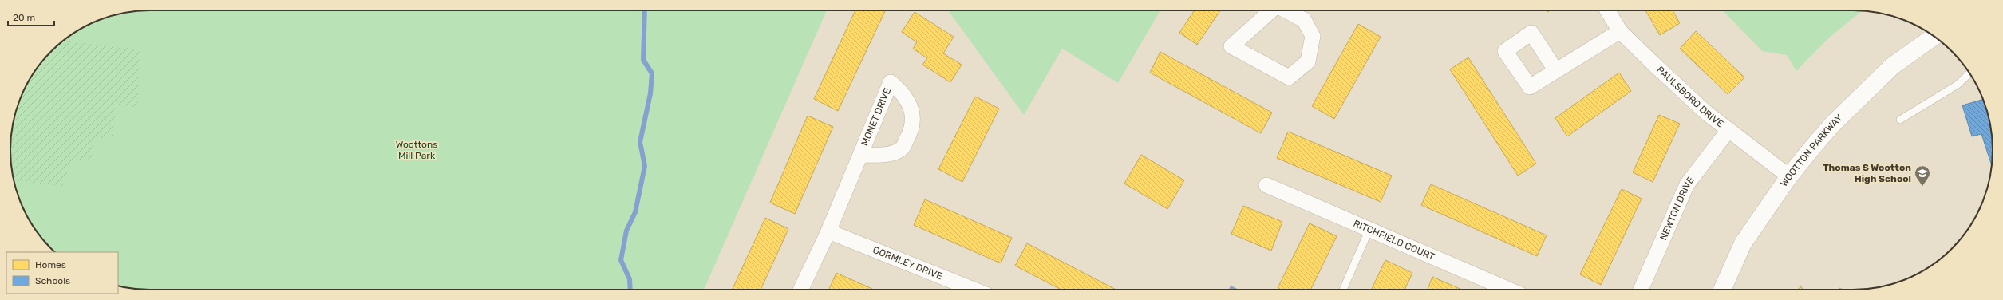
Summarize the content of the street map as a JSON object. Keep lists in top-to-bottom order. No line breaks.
{"streets":{"main road":["WOOTTON PARKWAY"],"street":["PAULSBORO DRIVE","MONET DRIVE","NEWTON DRIVE","RITCHFIELD COURT","GORMLEY DRIVE"]},"crossings":[["PAULSBORO DRIVE","WOOTTON PARKWAY"],["PAULSBORO DRIVE","NEWTON DRIVE"],["MONET DRIVE","GORMLEY DRIVE"]],"parks":["Woottons Mill Park"],"places":{"school or university":["Thomas S Wootton High School"]},"legend":["Homes","Schools"],"scale_bar":"20 m"}
